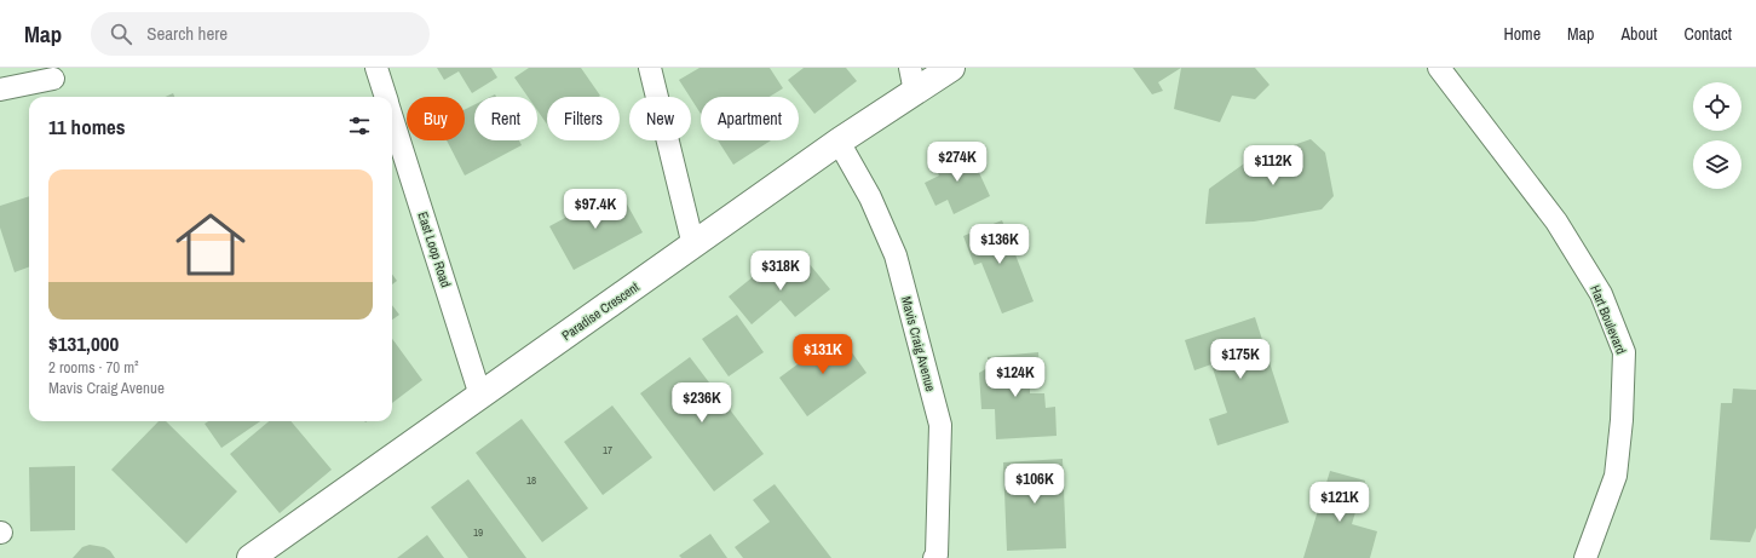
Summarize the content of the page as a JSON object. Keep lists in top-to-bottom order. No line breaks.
{"streets":{"street":["East Loop Road","Paradise Crescent","Hart Boulevard","Mavis Craig Avenue"]},"crossings":[["East Loop Road","Paradise Crescent"],["Paradise Crescent","Mavis Craig Avenue"]],"house_numbers":["17","18","19"],"page":{"header":"Map","search":"Search here","nav":["Home","Map","About","Contact"],"chip":["Buy","Rent","Filters","New","Apartment"],"heading":"11 homes","price":["$274K","$112K","$97.4K","$136K","$318K","$131K","$175K","$124K","$236K","$106K","$121K"],"list":[{"name":"$131,000","note":"2 rooms · 70 m² · Mavis Craig Avenue"}]}}
